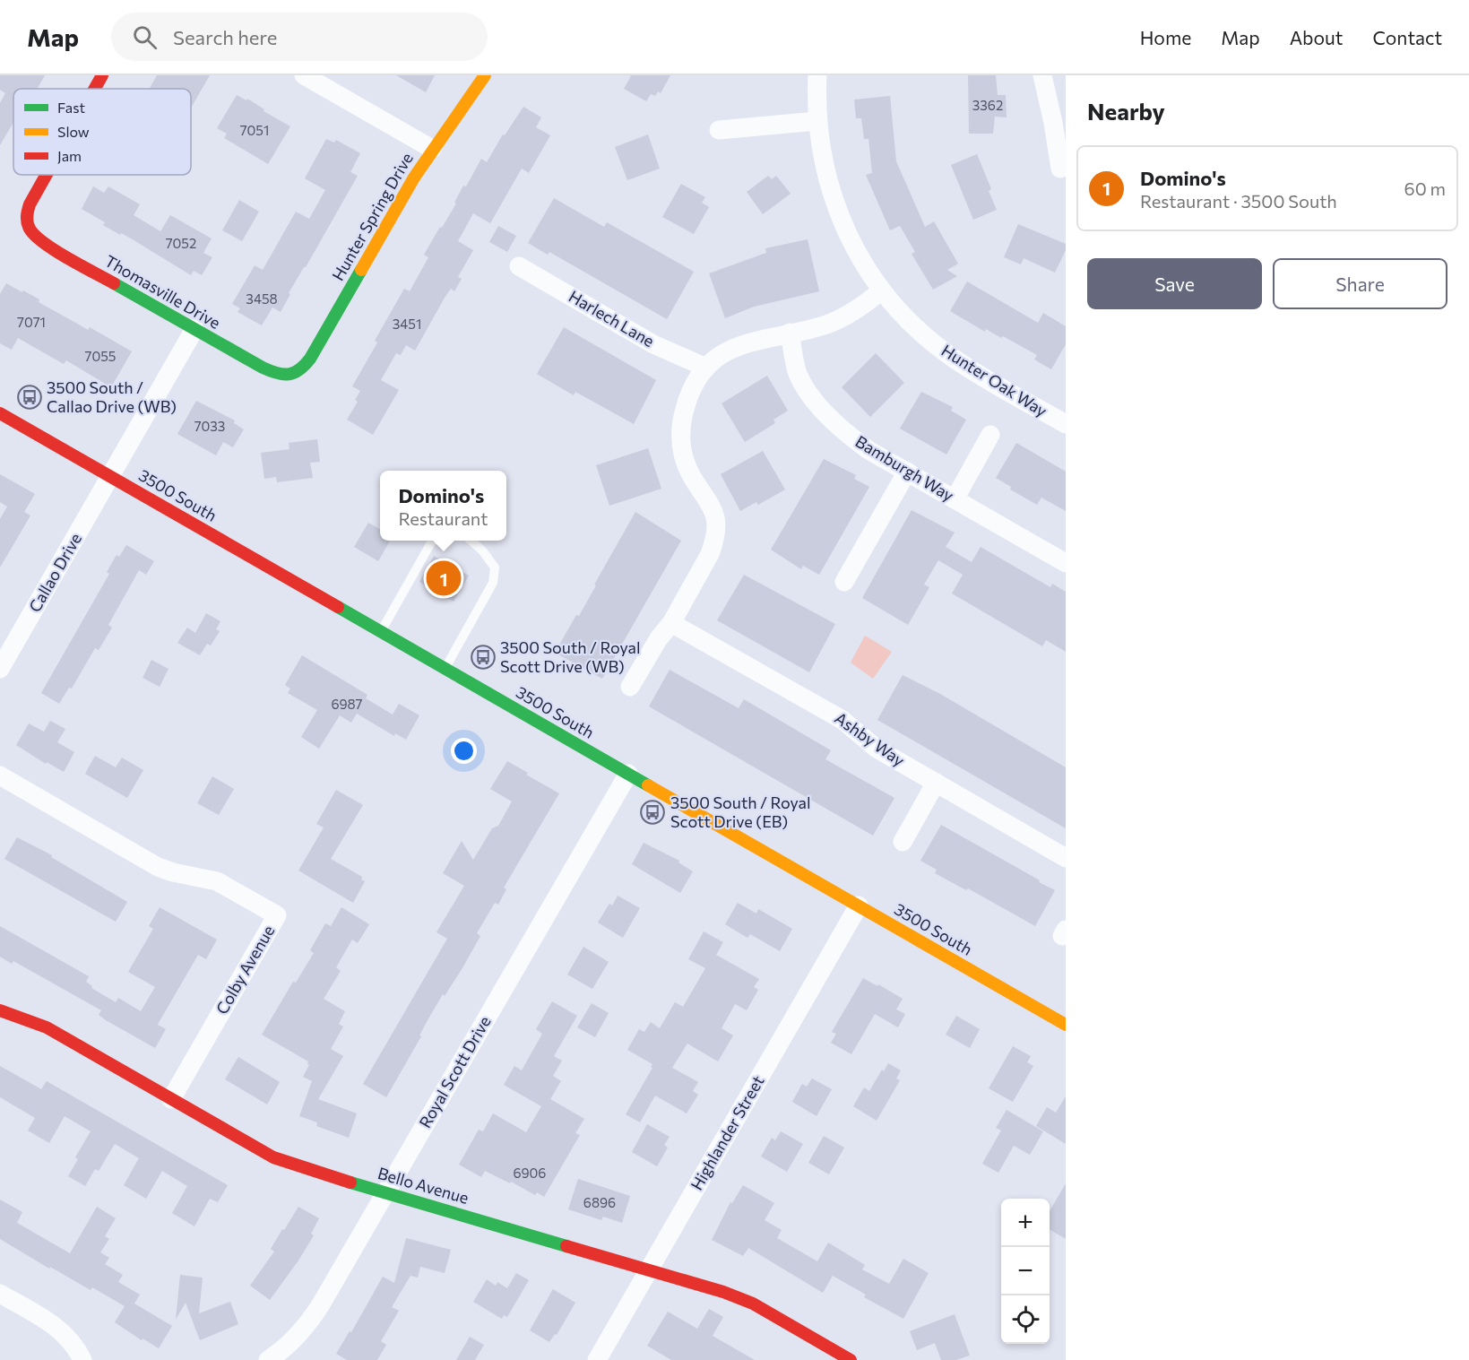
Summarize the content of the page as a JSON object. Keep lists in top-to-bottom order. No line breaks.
{"streets":{"street":["Hunter Spring Drive","Thomasville Drive","Harlech Lane","Hunter Oak Way","Bamburgh Way","3500 South","Callao Drive","Ashby Way","Colby Avenue","Royal Scott Drive","Highlander Street","Bello Avenue"]},"crossings":[["Hunter Spring Drive","Thomasville Drive"],["Thomasville Drive","Callao Drive"],["3500 South","Callao Drive"],["3500 South","Royal Scott Drive"],["3500 South","Highlander Street"],["Colby Avenue","Bello Avenue"],["Royal Scott Drive","Bello Avenue"],["Highlander Street","Bello Avenue"]],"places":{"bus stop":["3500 South / Callao Drive (WB)","3500 South / Royal Scott Drive (WB)","3500 South / Royal Scott Drive (EB)"]},"house_numbers":["3362","7051","7052","3458","7071","3451","7055","7033","6987","6906","6896"],"legend":["Fast","Slow","Jam"],"page":{"header":"Map","search":"Search here","nav":["Home","Map","About","Contact"],"heading":"Nearby","list":[{"mark":"1","name":"Domino's","note":"Restaurant · 3500 South","value":"60 m"}],"buttons":["Save","Share"],"popup":["Domino's","Restaurant"],"pins":"1","map_buttons":["+","−"]}}
